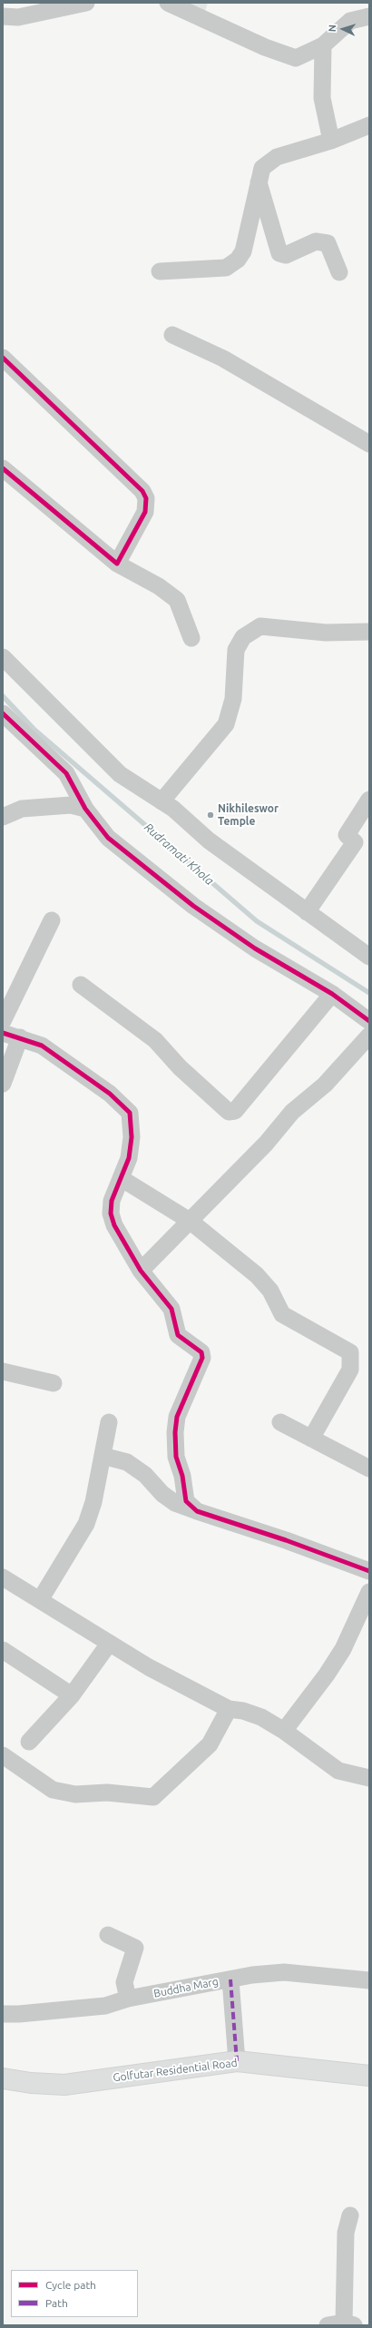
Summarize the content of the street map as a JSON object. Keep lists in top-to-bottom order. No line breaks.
{"streets":{"main road":["Golfutar Residential Road"],"street":["Buddha Marg"]},"water":["Rudramati Khola"],"places":["Nikhileswor Temple"],"legend":["Cycle path","Path"],"north":"left"}
